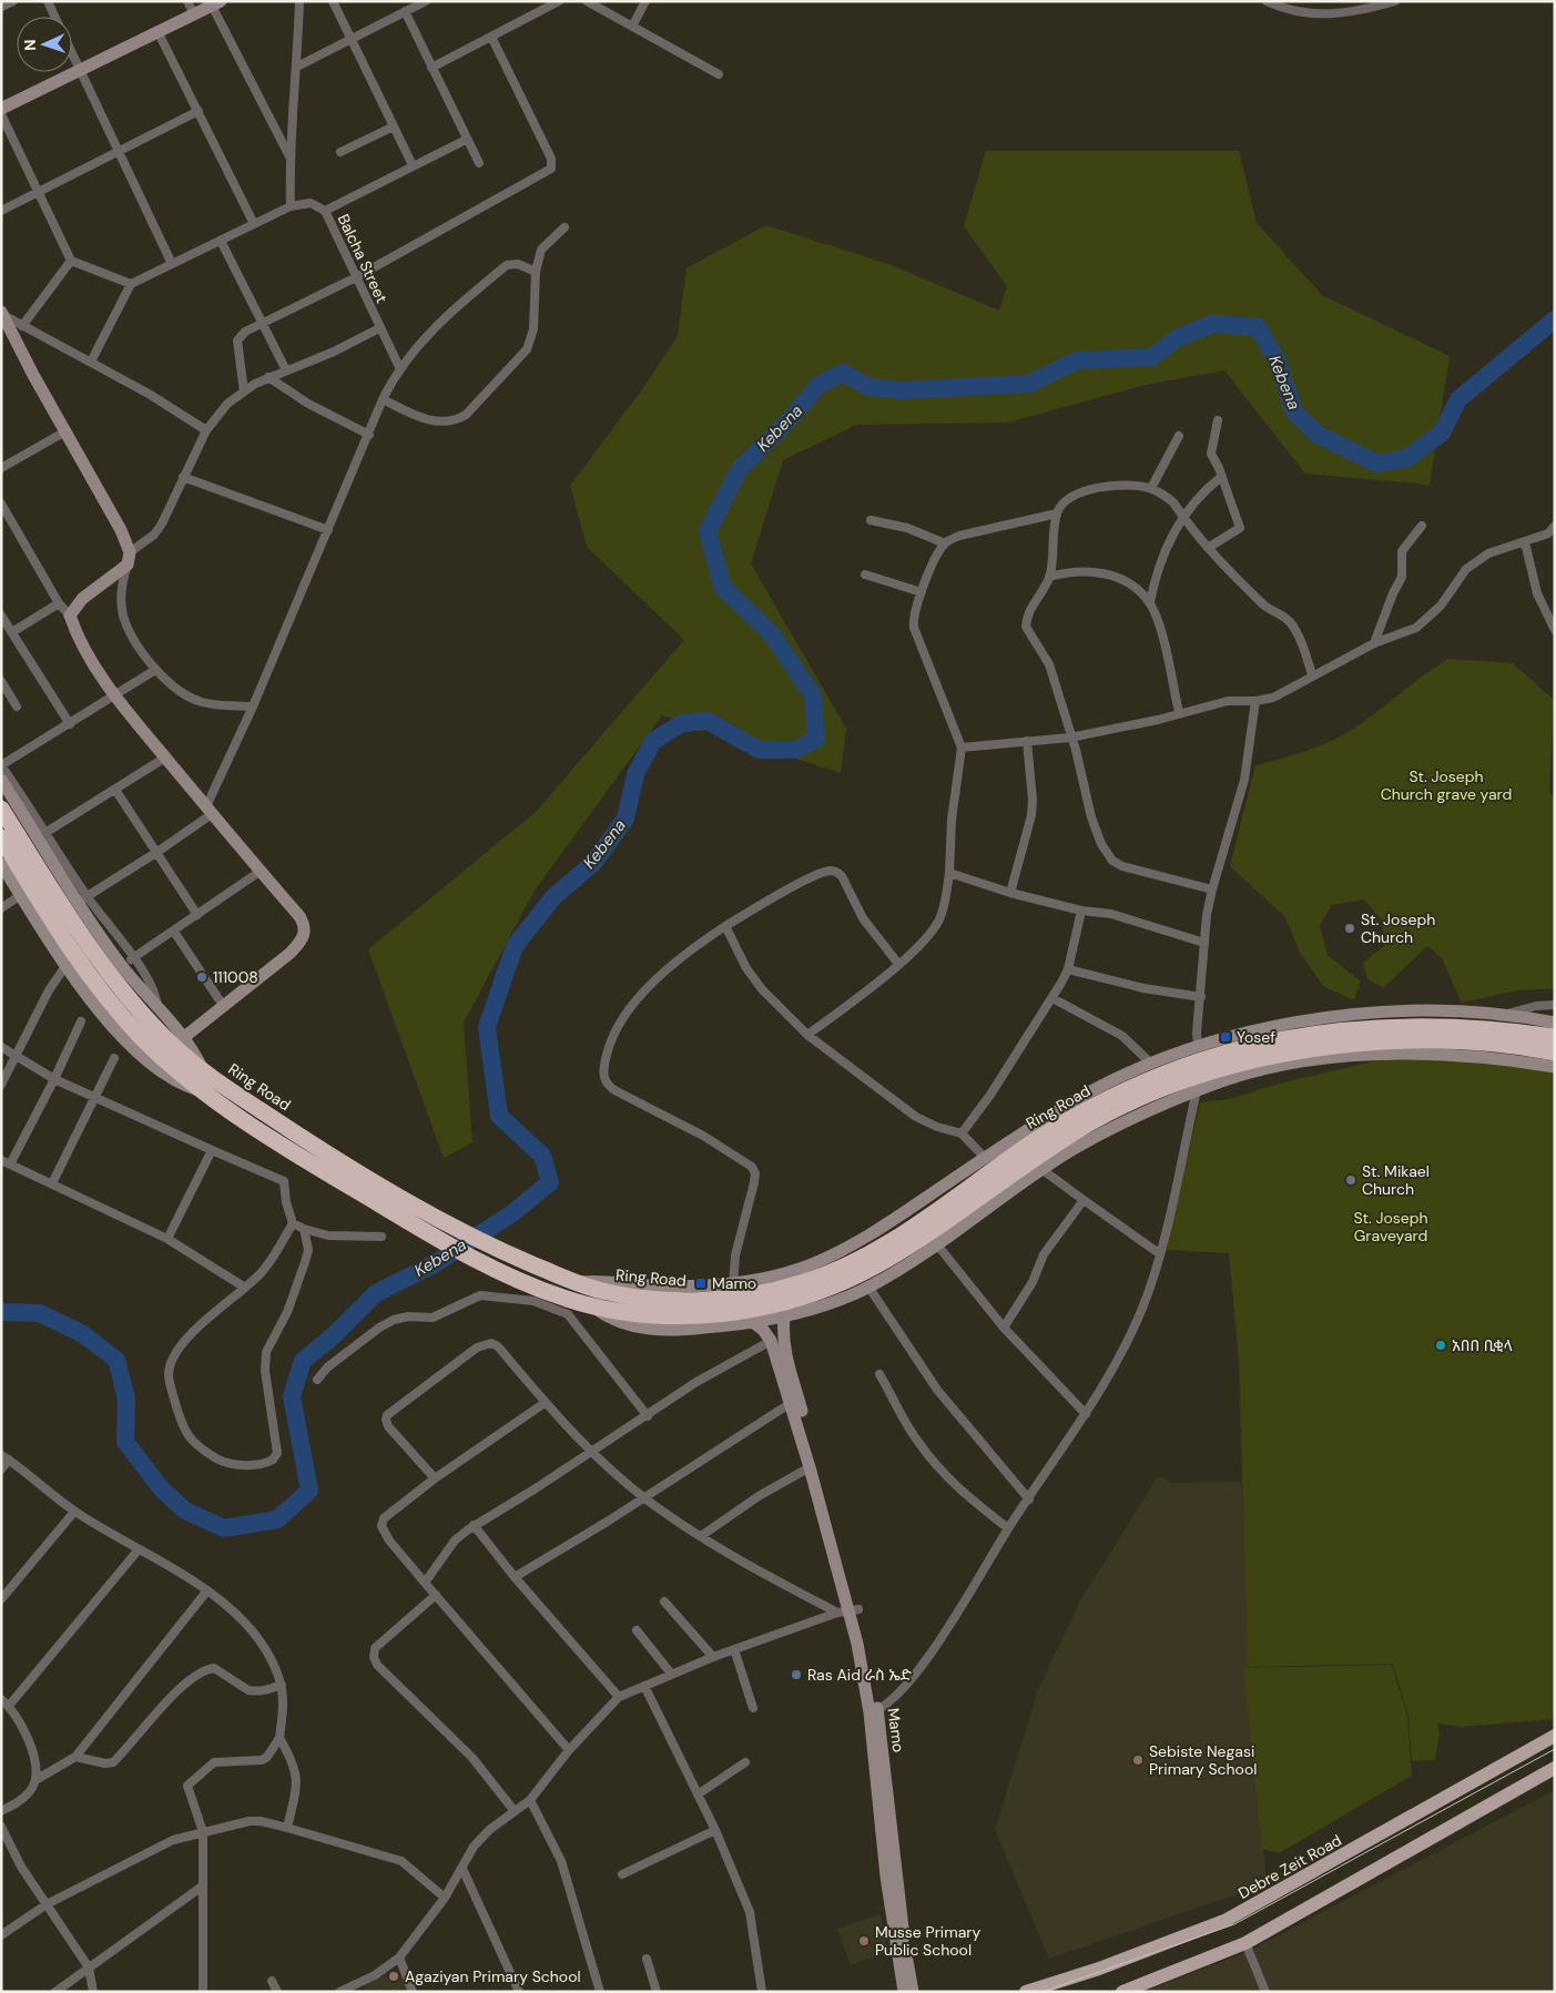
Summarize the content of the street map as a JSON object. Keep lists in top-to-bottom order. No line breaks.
{"streets":{"highway":["Ring Road"],"main road":["Debre Zeit Road"],"street":["Balcha Street","Mamo"]},"water":["Kebena"],"parks":["St. Joseph Church grave yard","St. Joseph Graveyard"],"places":{"other":["St. Joseph Church","111008","St. Mikael Church","አበበ ቢቂላ","Ras Aid ራስ ኤድ","Sebiste Negasi Primary School","Musse Primary Public School","Agaziyan Primary School"],"transit":["Yosef","Mamo"]},"north":"left"}
